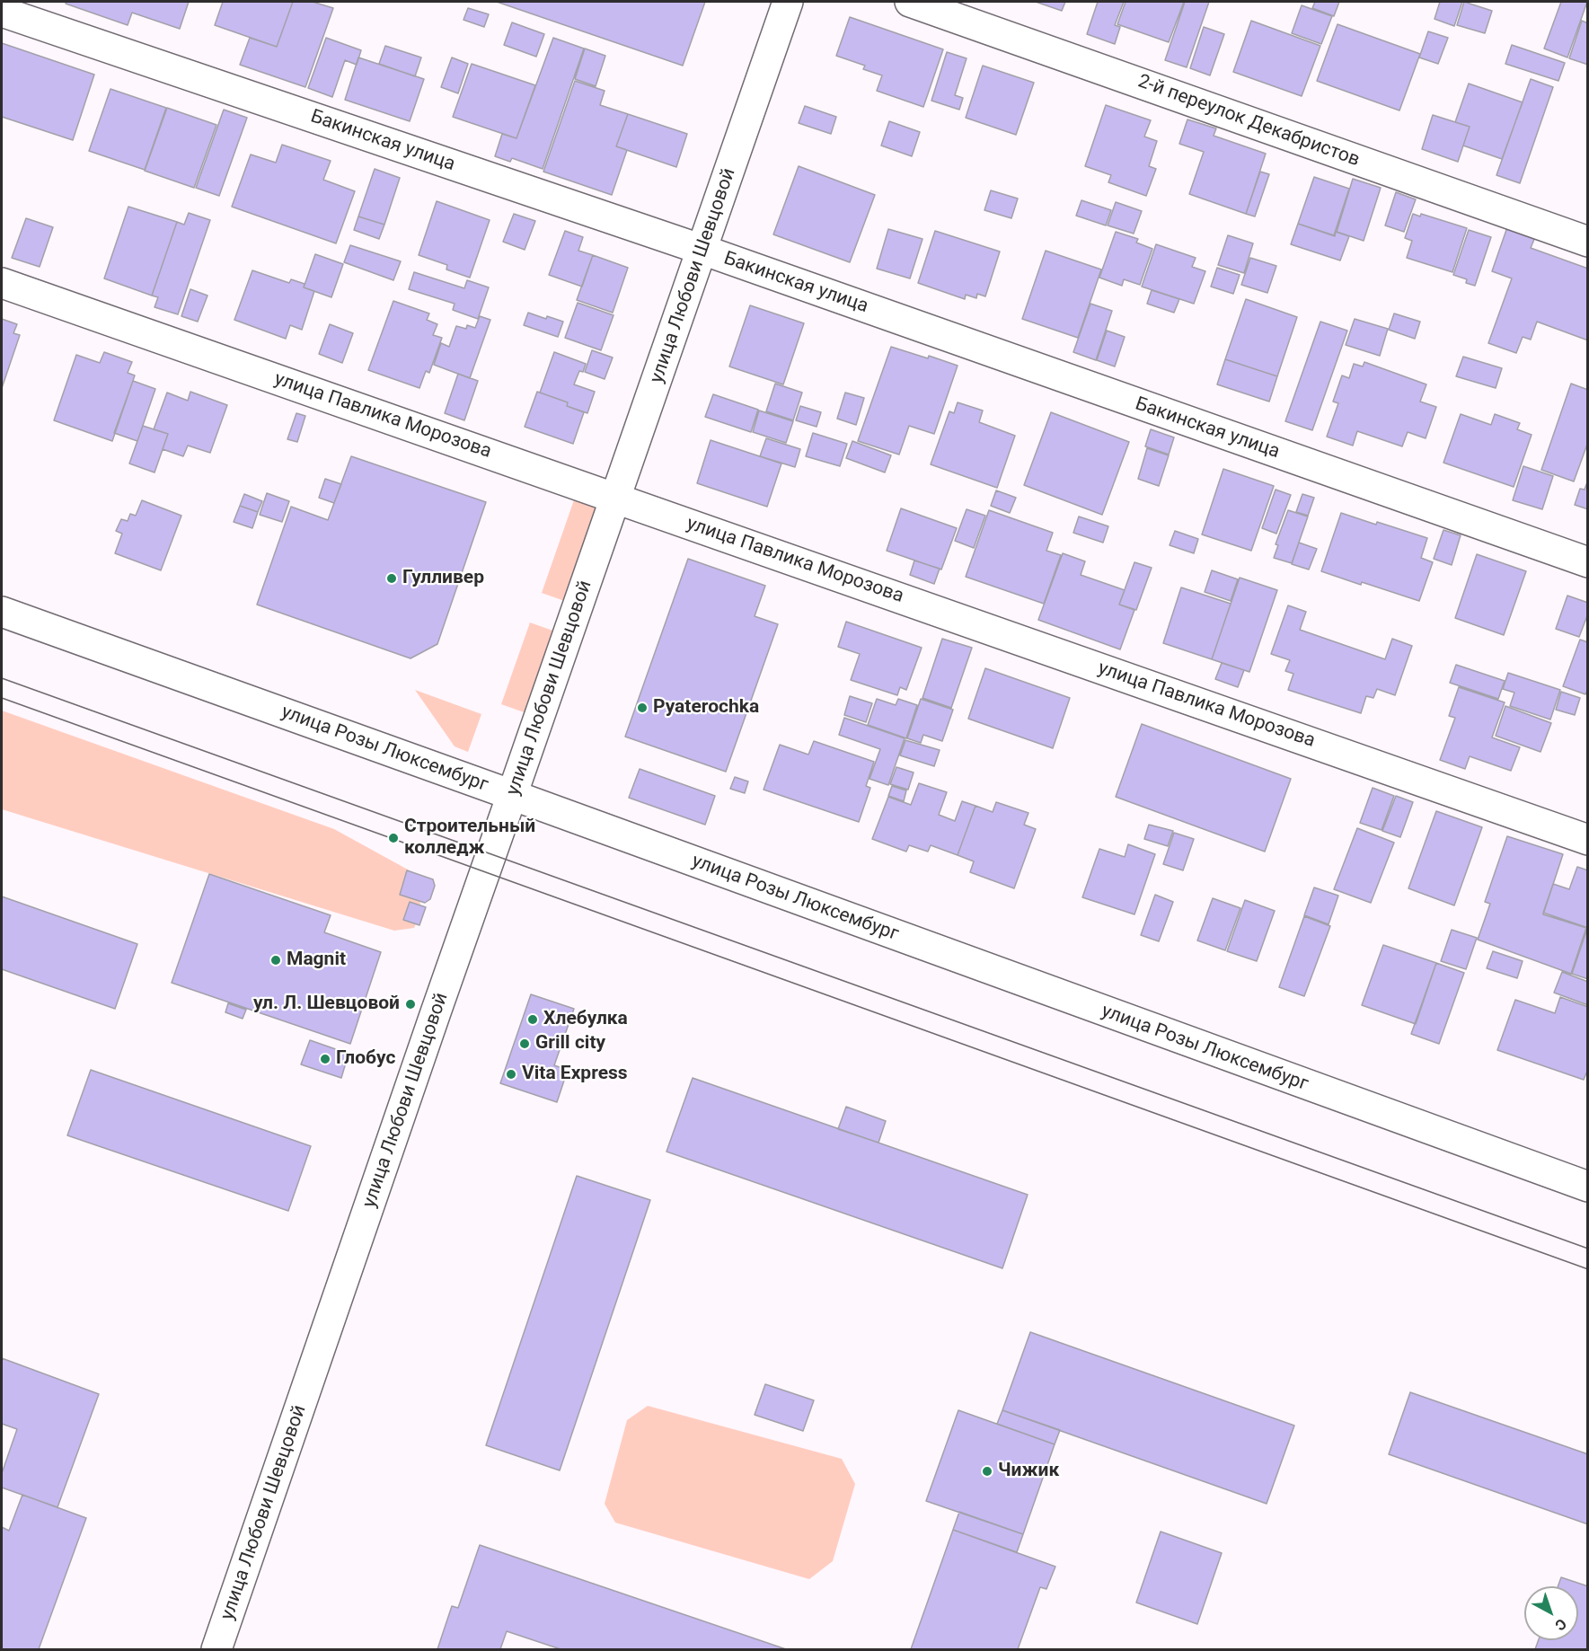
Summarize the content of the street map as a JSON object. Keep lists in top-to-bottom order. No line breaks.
{"streets":{"street":["2-й переулок Декабристов","Бакинская улица","улица Любови Шевцовой","улица Павлика Морозова","улица Розы Люксембург"]},"crossings":[["Бакинская улица","улица Любови Шевцовой"],["улица Любови Шевцовой","улица Павлика Морозова"],["улица Любови Шевцовой","улица Розы Люксембург"]],"places":["Гулливер","Pyaterochka","Строительный колледж","Magnit","ул. Л. Шевцовой","Хлебулка","Grill city","Глобус","Vita Express","Чижик"],"north":"bottom right"}
